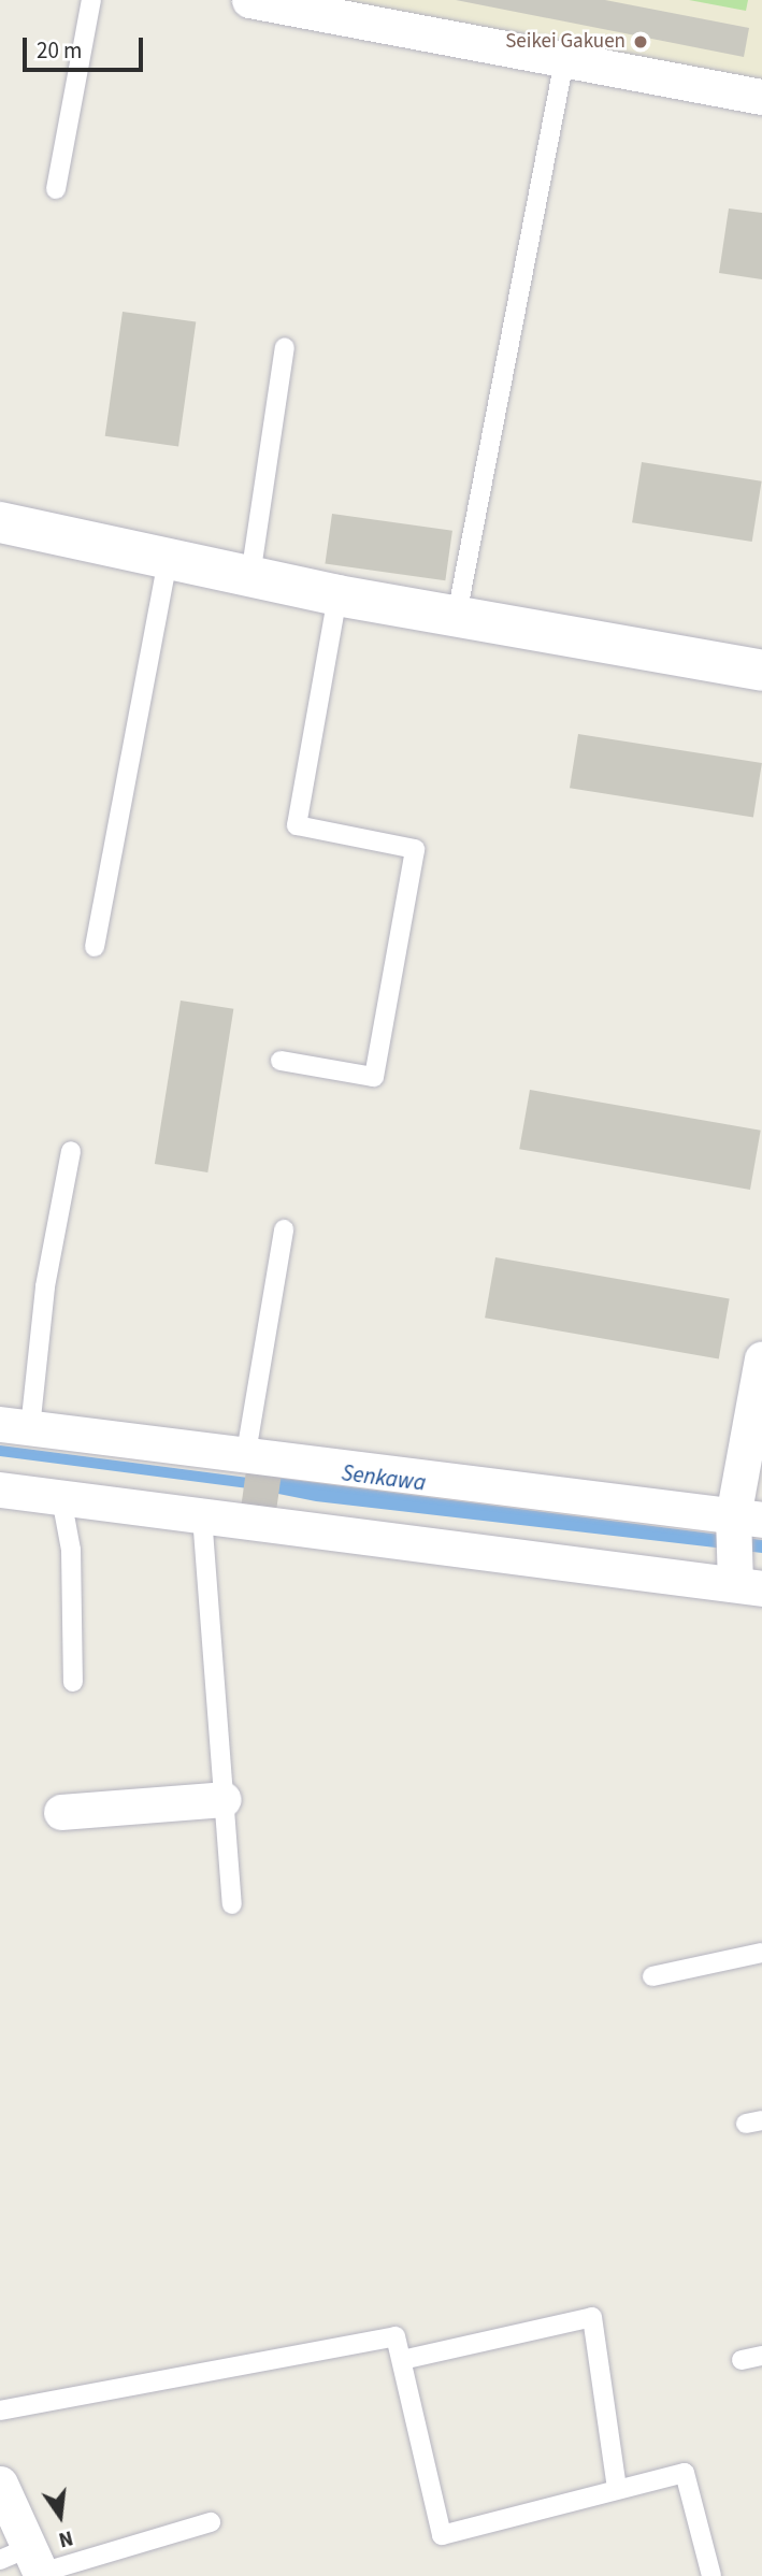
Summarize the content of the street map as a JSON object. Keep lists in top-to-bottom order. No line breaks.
{"water":["Senkawa"],"places":["Seikei Gakuen"],"scale_bar":"20 m","north":"bottom"}
